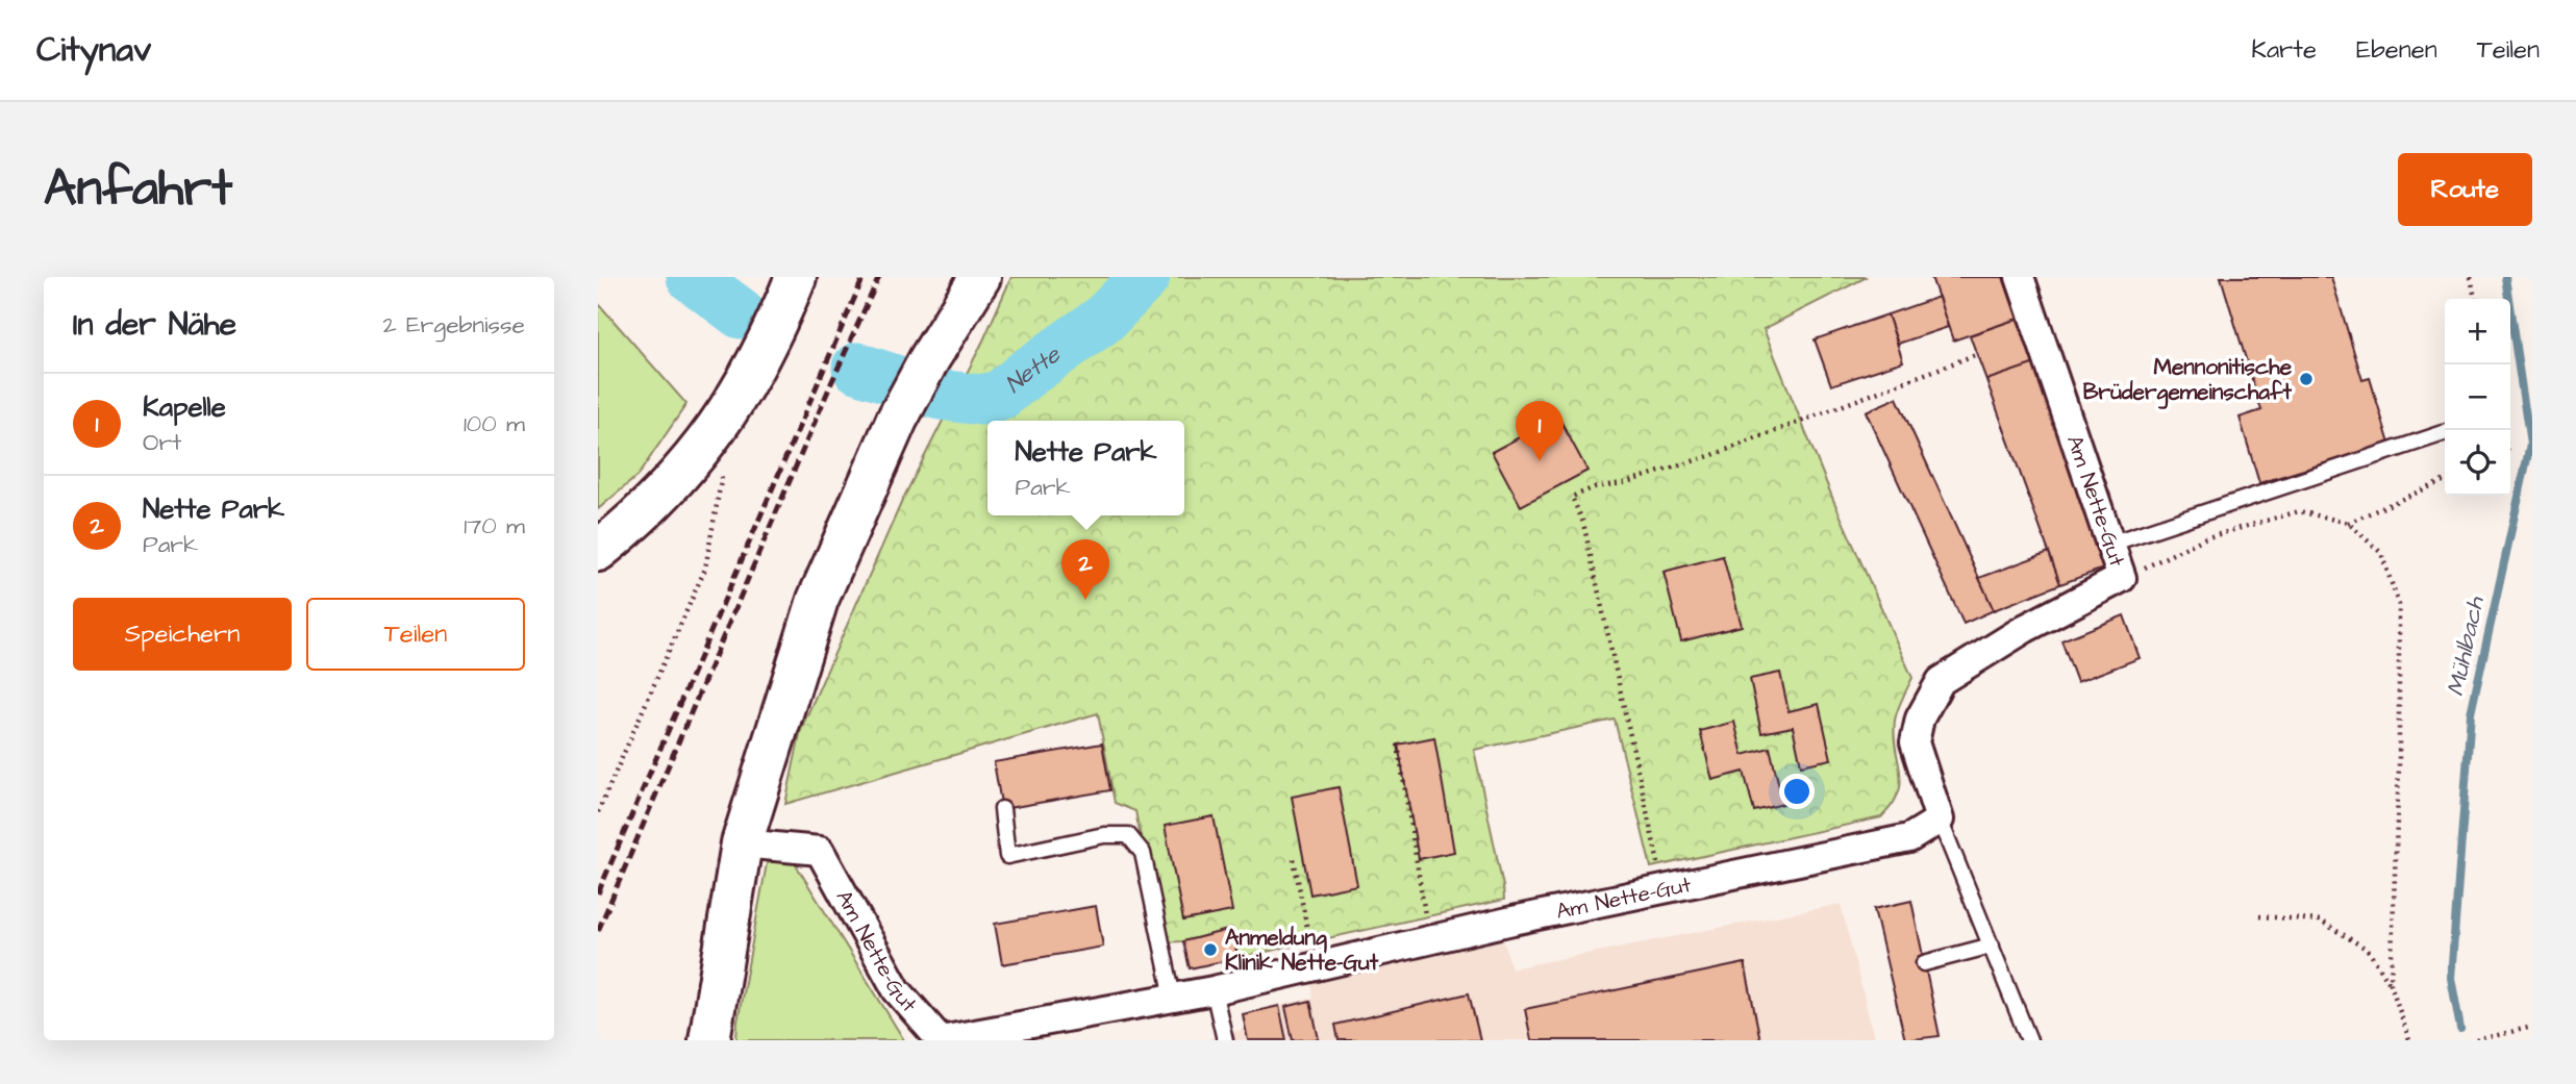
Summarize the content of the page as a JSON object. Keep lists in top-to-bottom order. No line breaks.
{"streets":{"street":["Am Nette-Gut"]},"water":["Nette","Mühlbach"],"places":["Mennonitische Brüdergemeinschaft","Anmeldung Klinik Nette-Gut"],"page":{"header":"Citynav","nav":["Karte","Ebenen","Teilen"],"buttons":["Route",["Speichern","Teilen"]],"title":"Anfahrt","heading":["In der Nähe","2 Ergebnisse"],"map_buttons":["+","−"],"list":[{"mark":"1","name":"Kapelle","note":"Ort","value":"100 m"},{"mark":"2","name":"Nette Park","note":"Park","value":"170 m"}],"pins":["1","2"],"popup":["Nette Park","Park"]}}
